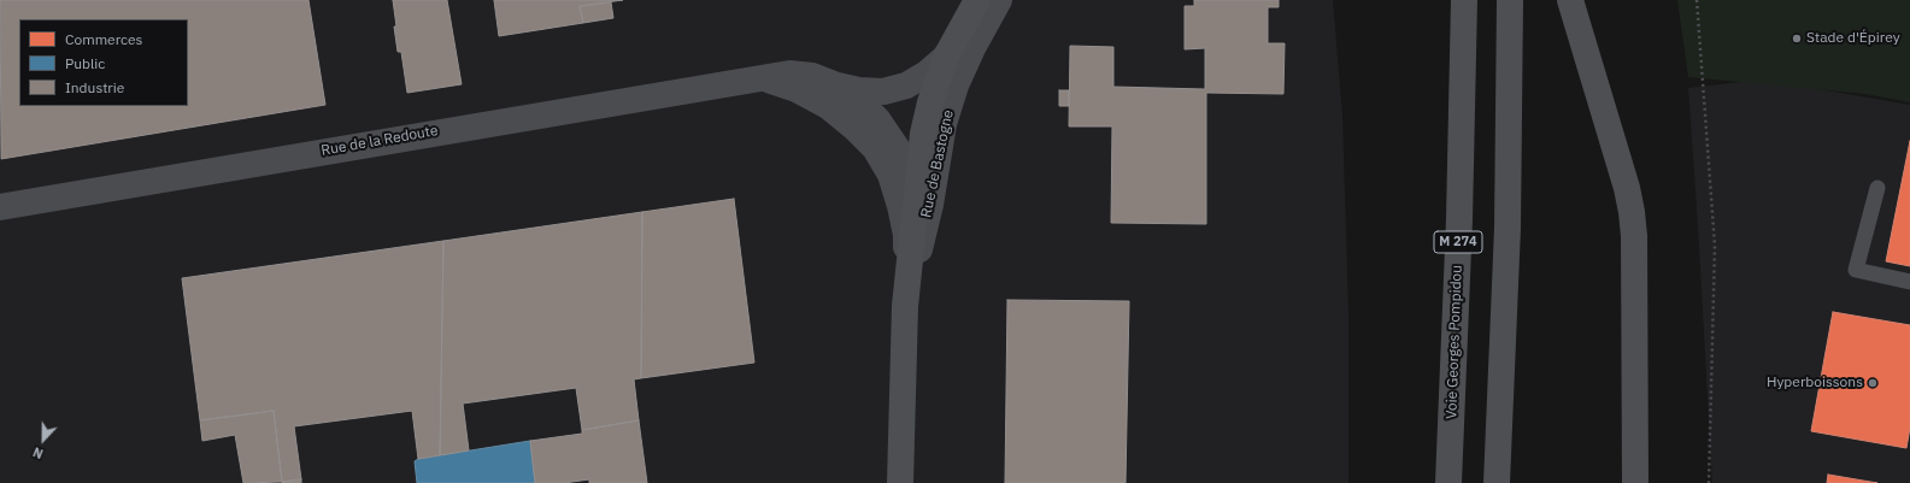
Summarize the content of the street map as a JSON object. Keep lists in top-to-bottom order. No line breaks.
{"streets":{"highway":["M 274","Voie Georges Pompidou"],"main road":["Rue de Bastogne"],"street":["Rue de la Redoute"]},"crossings":[["Rue de la Redoute","Rue de Bastogne"]],"places":["Stade d'Épirey","Hyperboissons"],"legend":["Commerces","Public","Industrie"],"north":"bottom"}
